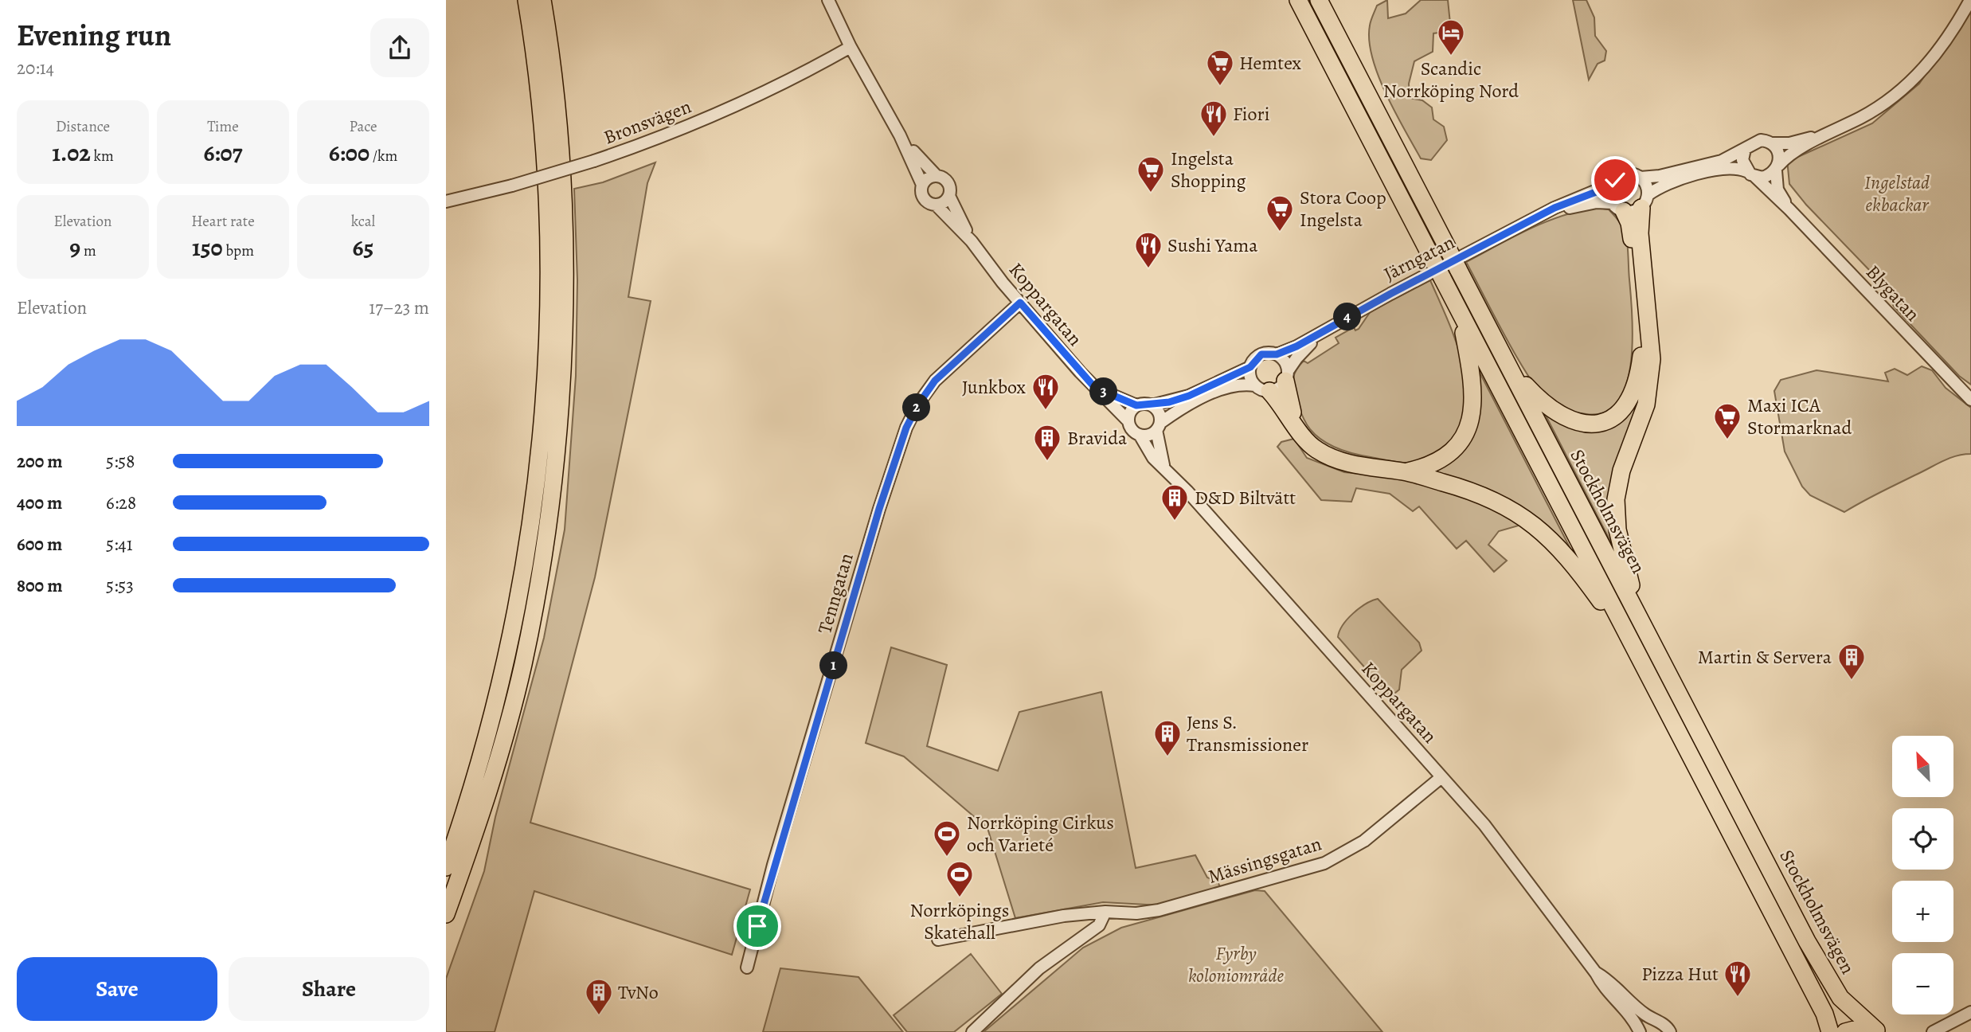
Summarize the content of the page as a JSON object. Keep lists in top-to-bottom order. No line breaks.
{"streets":{"highway":["Stockholmsvägen"],"street":["Bronsvägen","Järngatan","Blygatan","Koppargatan","Tenngatan","Mässingsgatan"]},"crossings":[["Koppargatan","Tenngatan"],["Koppargatan","Mässingsgatan"]],"parks":["Ingelstad ekbackar","Fyrby koloniområde"],"places":{"hotel":["Scandic Norrköping Nord"],"supermarket":["Hemtex","Ingelsta Shopping","Stora Coop Ingelsta","Maxi ICA Stormarknad"],"restaurant":["Fiori","Sushi Yama","Junkbox","Pizza Hut"],"building":["Bravida","D&D Biltvätt","Martin & Servera","Jens S. Transmissioner","TvNo"],"sports":["Norrköping Cirkus och Varieté","Norrköpings Skatehall"]},"north":"top left","page":{"heading":["Evening run","20:14"],"stats":[["Distance","1.02 km"],["Time","6:07"],["Pace","6:00 /km"],["Elevation","9 m"],["Heart rate","150 bpm"],["kcal","65"]],"chart":["Elevation","17–23 m"],"pins":["4","3","2","1"],"list":[{"name":"200 m","note":"5:58"},{"name":"400 m","note":"6:28"},{"name":"600 m","note":"5:41"},{"name":"800 m","note":"5:53"}],"map_buttons":["+","−"],"buttons":["Save","Share"]}}
